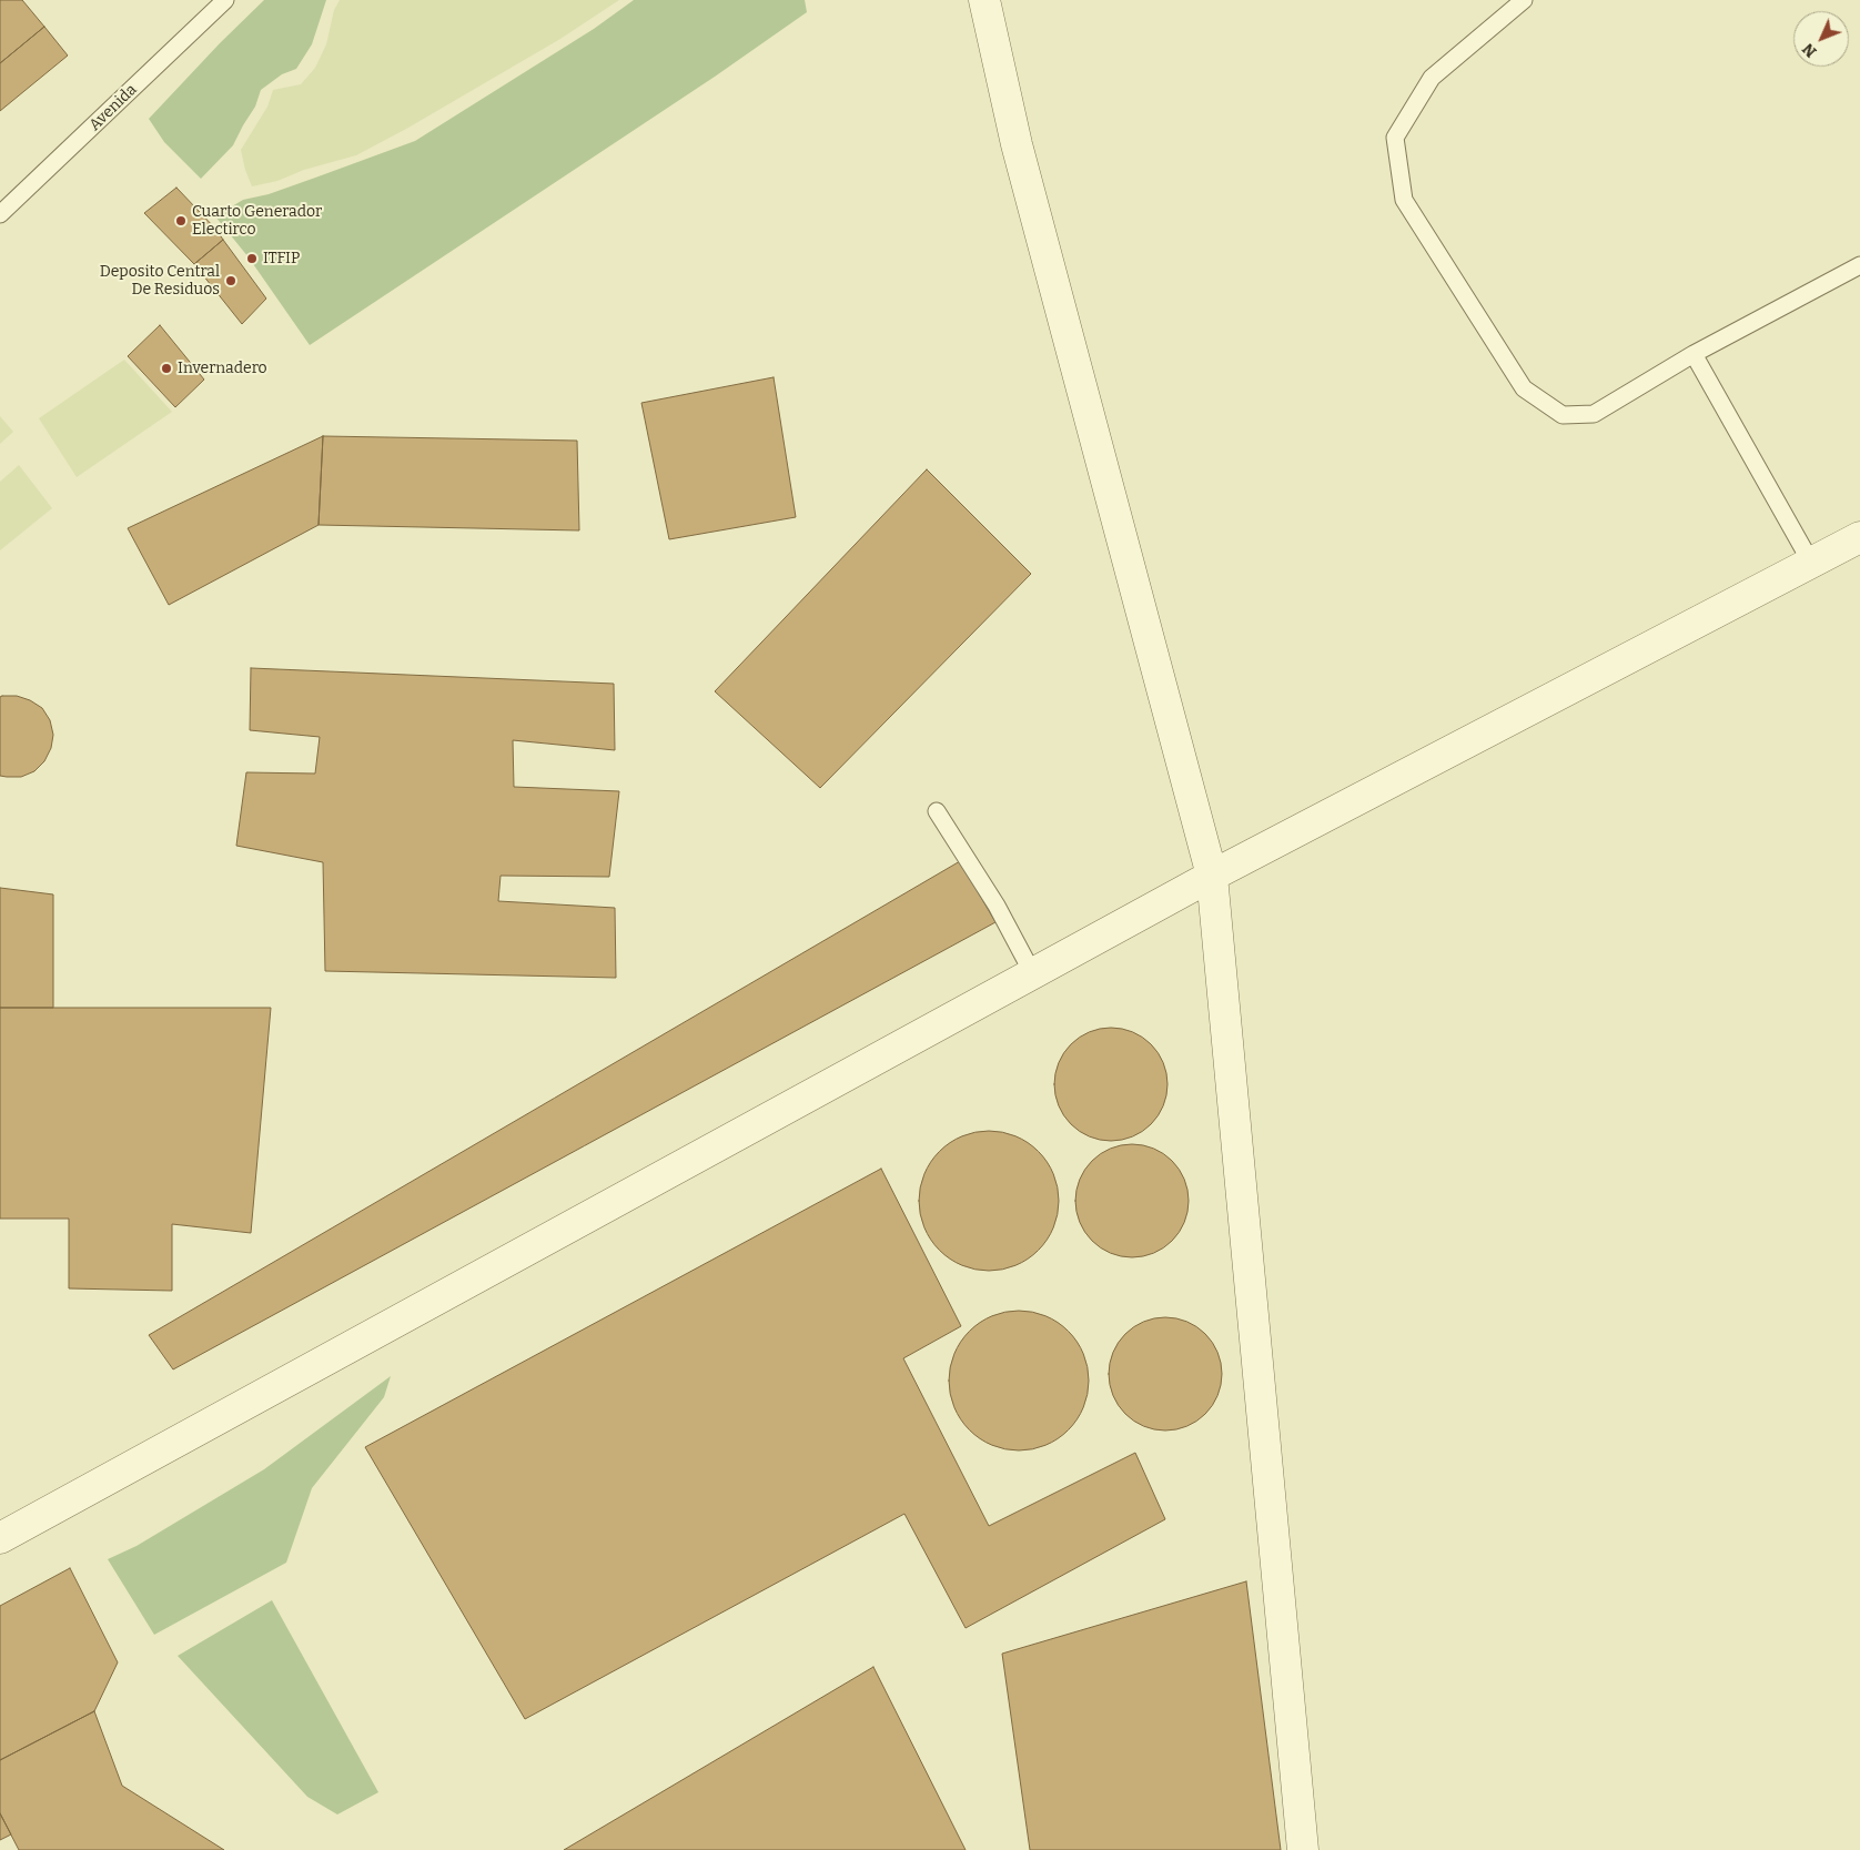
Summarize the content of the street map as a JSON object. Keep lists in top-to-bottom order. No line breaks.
{"streets":{"lane":["Avenida"]},"places":["Cuarto Generador Electirco","ITFIP","Deposito Central De Residuos","Invernadero"],"north":"bottom left"}
